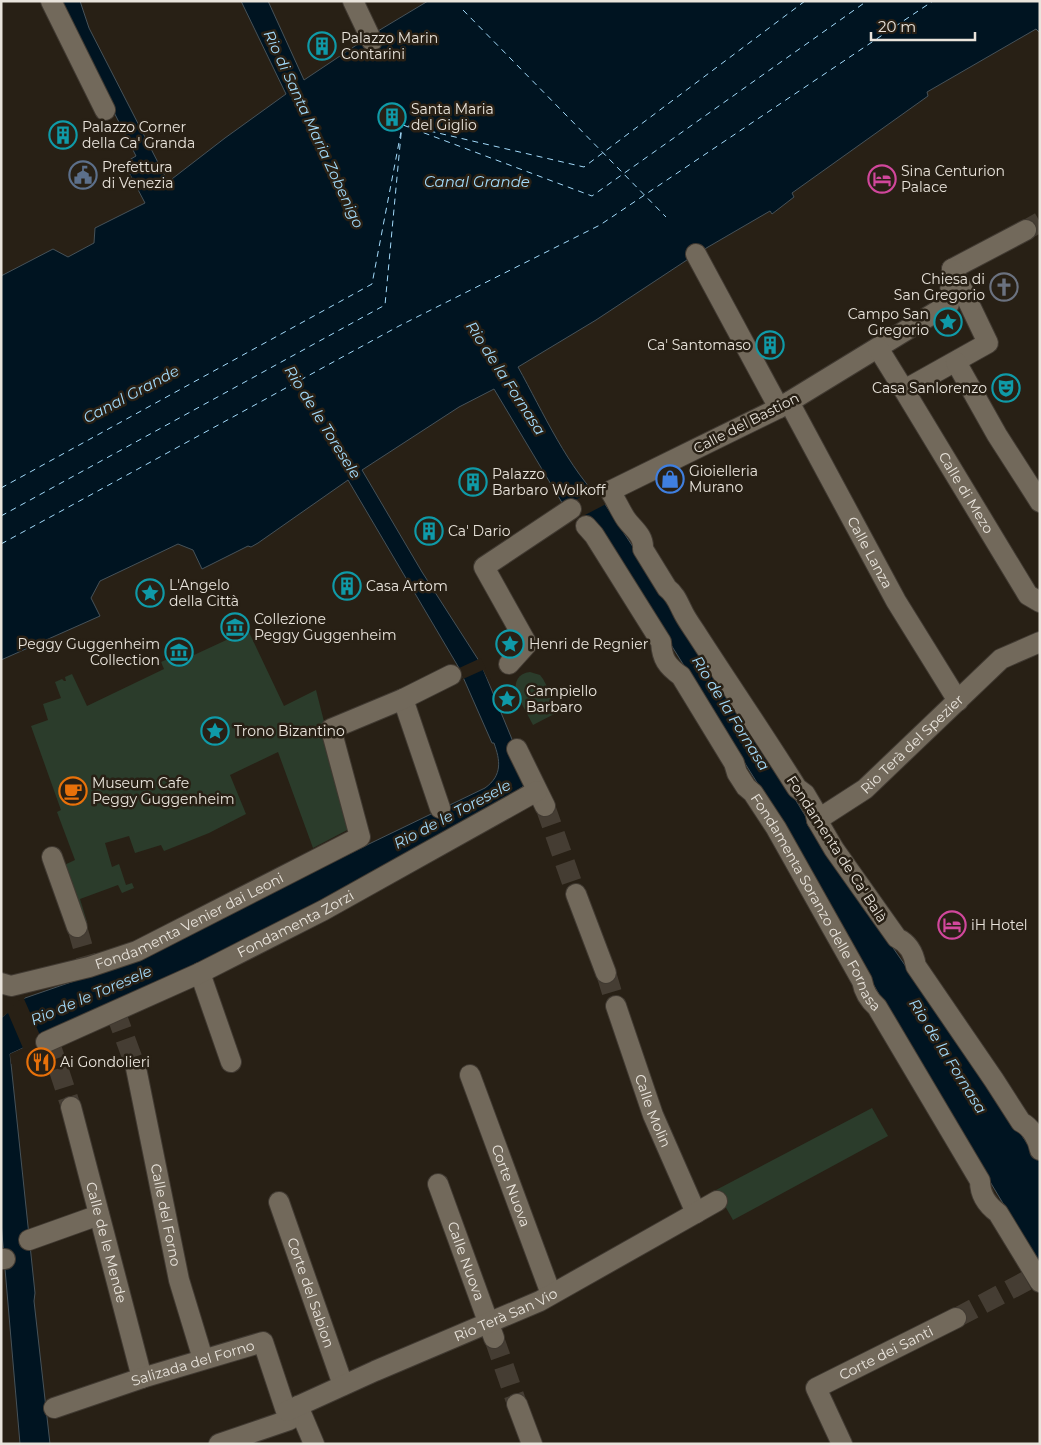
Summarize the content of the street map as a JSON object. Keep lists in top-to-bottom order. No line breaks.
{"streets":{"street":["Calle del Bastion","Calle di Mezo","Calle Lanza","Rio Terà del Spezier","Fondamenta de Ca' Balà","Fondamenta Soranzo delle Fornasa","Fondamenta Venier dai Leoni","Fondamenta Zorzi","Calle Molin","Corte Nuova","Calle del Forno","Calle de le Mende","Calle Nuova","Corte del Sabion","Rio Terà San Vio","Corte dei Santi","Salizada del Forno"]},"crossings":[["Calle del Bastion","Calle Lanza"],["Calle del Bastion","Fondamenta de Ca' Balà"],["Calle Lanza","Rio Terà del Spezier"],["Rio Terà del Spezier","Fondamenta de Ca' Balà"],["Calle Molin","Rio Terà San Vio"],["Corte Nuova","Rio Terà San Vio"],["Calle del Forno","Salizada del Forno"],["Calle de le Mende","Salizada del Forno"],["Calle Nuova","Rio Terà San Vio"],["Corte del Sabion","Rio Terà San Vio"],["Rio Terà San Vio","Salizada del Forno"]],"water":["Rio di Santa Maria Zobenigo","Canal Grande","Rio de la Fornasa","Rio de le Toresele"],"places":{"building":["Palazzo Marin Contarini","Santa Maria del Giglio","Palazzo Corner della Ca' Granda","Ca' Santomaso","Palazzo Barbaro Wolkoff","Ca' Dario","Casa Artom"],"public building":["Prefettura di Venezia"],"hotel":["Sina Centurion Palace","iH Hotel"],"church":["Chiesa di San Gregorio"],"place":["Campo San Gregorio","L'Angelo della Città","Henri de Regnier","Campiello Barbaro","Trono Bizantino"],"theatre":["Casa Sanlorenzo"],"shop":["Gioielleria Murano"],"museum":["Collezione Peggy Guggenheim","Peggy Guggenheim Collection"],"cafe":["Museum Cafe Peggy Guggenheim"],"restaurant":["Ai Gondolieri"]},"scale_bar":"20 m"}
